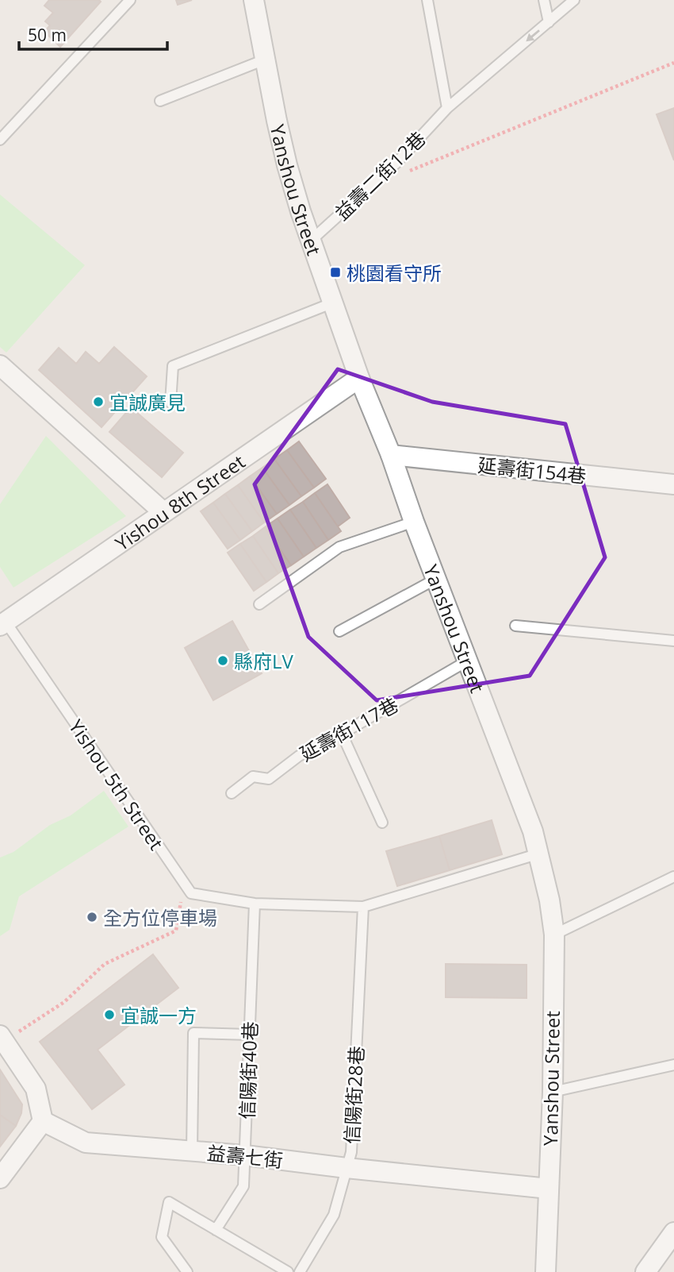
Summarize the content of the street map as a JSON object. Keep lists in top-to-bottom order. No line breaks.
{"streets":{"street":["Yanshou Street","延壽街154巷","Yishou 8th Street","益壽七街"],"lane":["益壽二街12巷","延壽街117巷","Yishou 5th Street","信陽街40巷","信陽街28巷"]},"crossings":[["益壽二街12巷","Yanshou Street"],["Yanshou Street","延壽街154巷"],["Yanshou Street","Yishou 8th Street"],["Yanshou Street","延壽街117巷"],["Yanshou Street","Yishou 5th Street"],["Yanshou Street","益壽七街"],["Yishou 8th Street","Yishou 5th Street"],["Yishou 5th Street","信陽街40巷"],["Yishou 5th Street","信陽街28巷"],["信陽街40巷","益壽七街"],["信陽街28巷","益壽七街"]],"one_way":["益壽二街12巷"],"places":{"transit":["桃園看守所"],"other":["宜誠廣見","縣府LV","全方位停車場","宜誠一方"]},"scale_bar":"50 m"}
